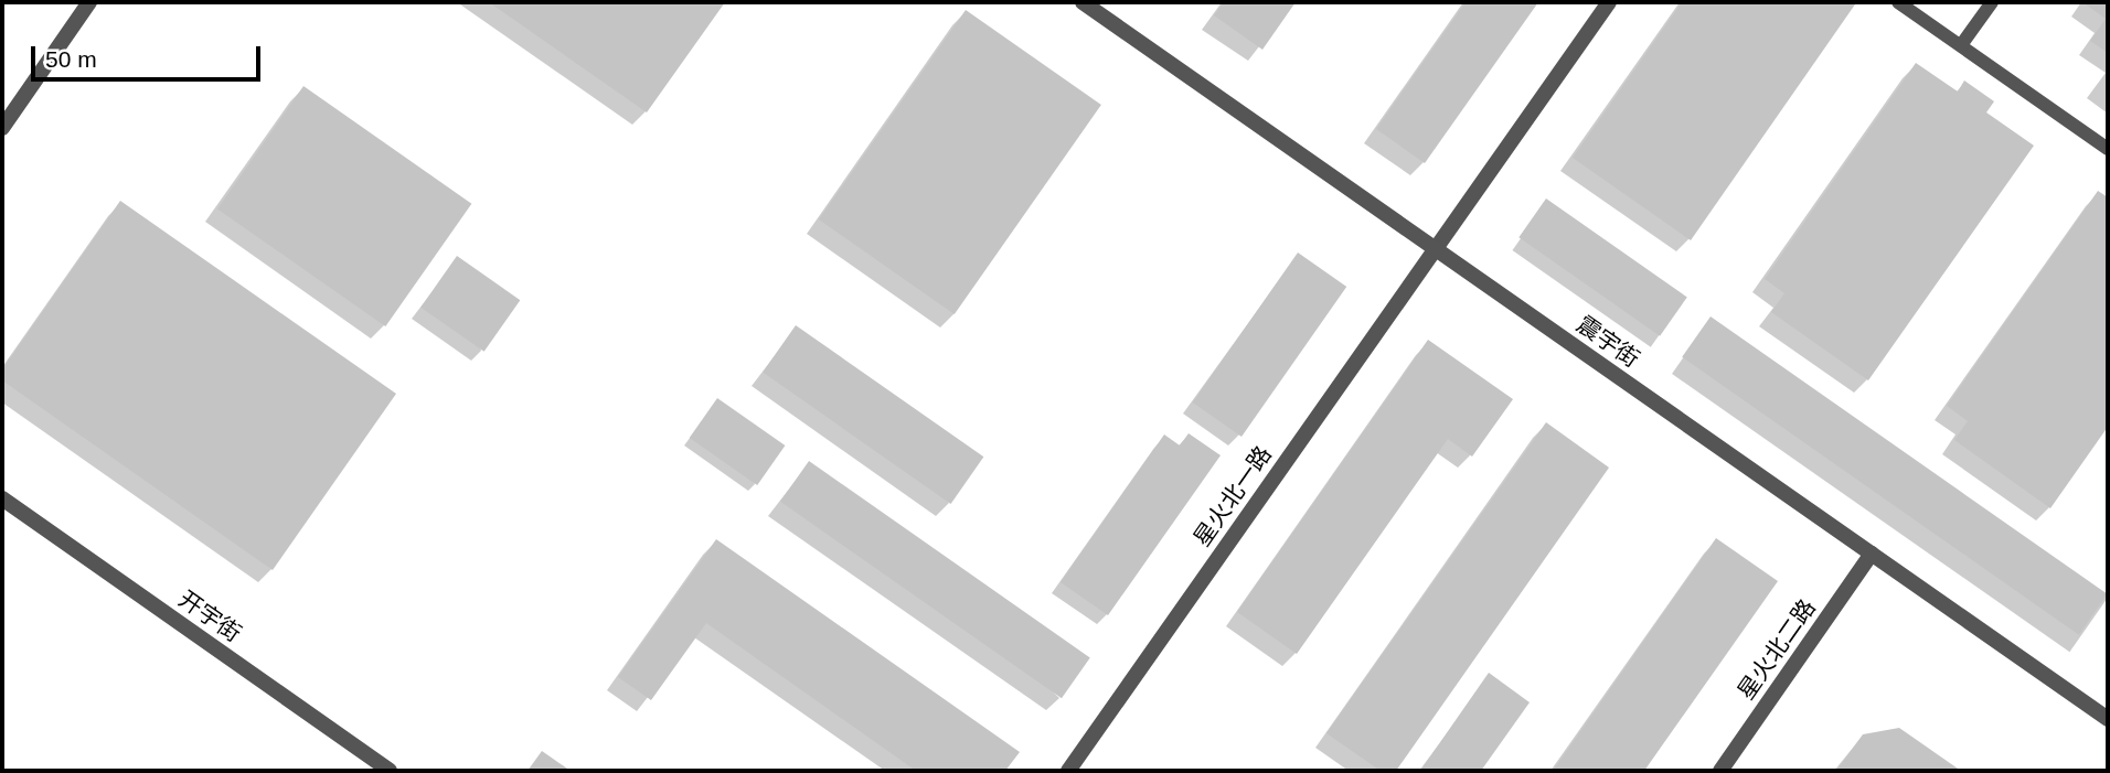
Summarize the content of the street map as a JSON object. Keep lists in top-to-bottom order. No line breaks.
{"streets":{"street":["震宇街","星火北一路","开宇街","星火北二路"]},"crossings":[["震宇街","星火北一路"],["震宇街","星火北二路"]],"scale_bar":"50 m"}
